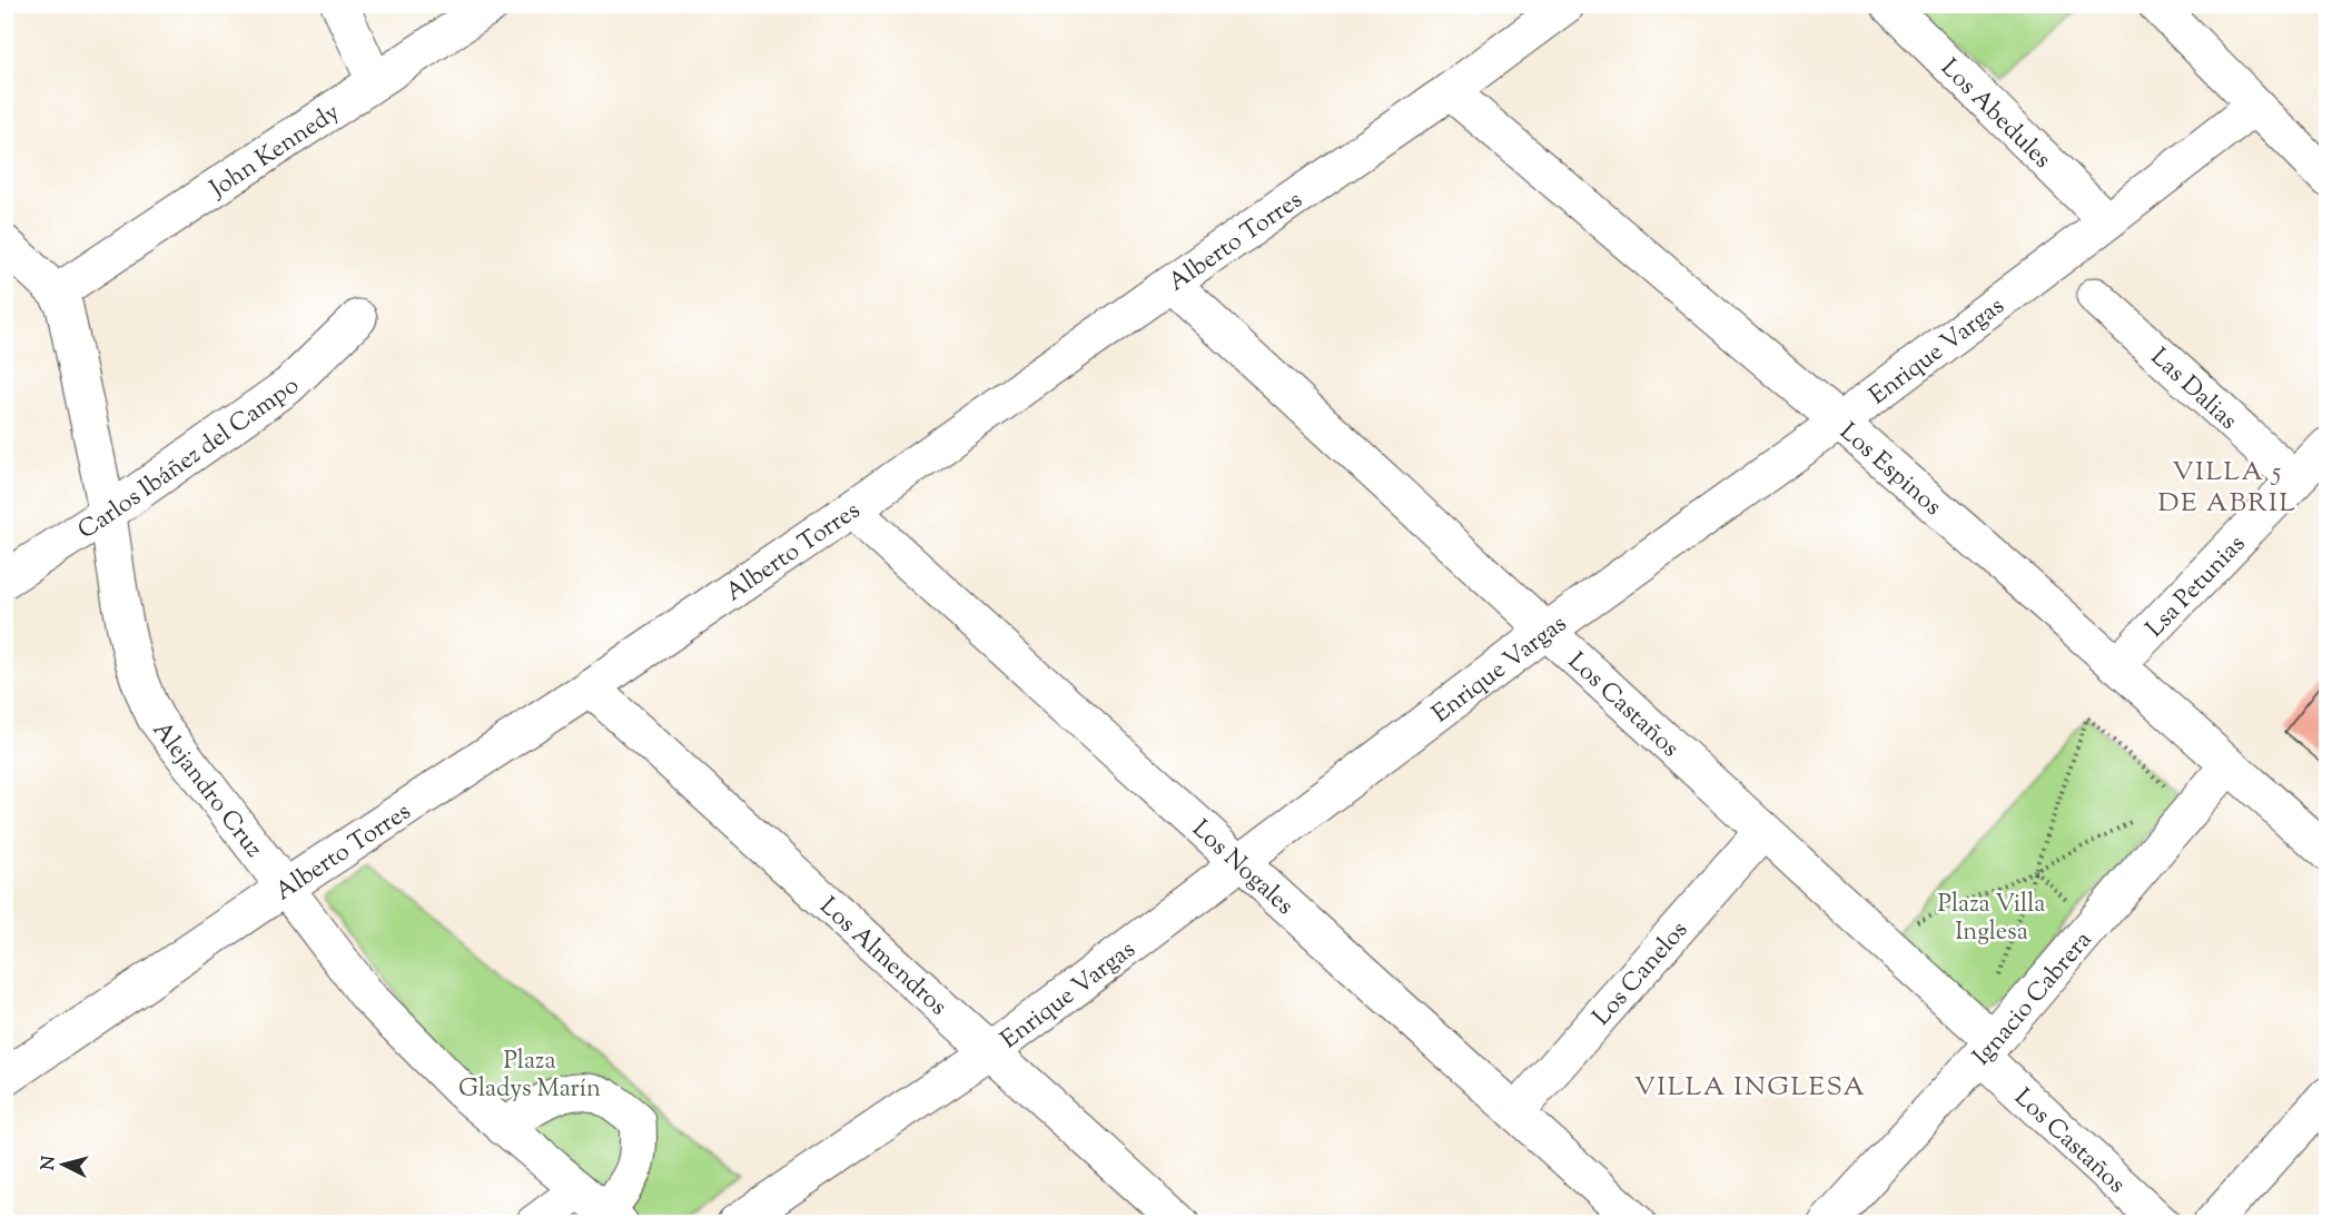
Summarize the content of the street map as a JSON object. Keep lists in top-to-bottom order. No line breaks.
{"streets":{"street":["Los Abedules","John Kennedy","Alberto Torres","Enrique Vargas","Las Dalias","Carlos Ibáñez del Campo","Los Espinos","Lsa Petunias","Los Castaños","Alejandro Cruz","Los Nogales","Los Almendros","Los Canelos","Ignacio Cabrera"]},"crossings":[["Los Abedules","Enrique Vargas"],["John Kennedy","Alejandro Cruz"],["Alberto Torres","Los Espinos"],["Alberto Torres","Los Castaños"],["Alberto Torres","Alejandro Cruz"],["Alberto Torres","Los Nogales"],["Alberto Torres","Los Almendros"],["Enrique Vargas","Los Espinos"],["Enrique Vargas","Los Castaños"],["Enrique Vargas","Los Nogales"],["Enrique Vargas","Los Almendros"],["Las Dalias","Lsa Petunias"],["Carlos Ibáñez del Campo","Alejandro Cruz"],["Los Espinos","Lsa Petunias"],["Los Espinos","Ignacio Cabrera"],["Los Castaños","Los Canelos"],["Los Castaños","Ignacio Cabrera"],["Los Nogales","Los Canelos"]],"districts":["VILLA 5 DE ABRIL","VILLA INGLESA"],"parks":["Plaza Villa Inglesa","Plaza Gladys Marín"],"north":"left"}
